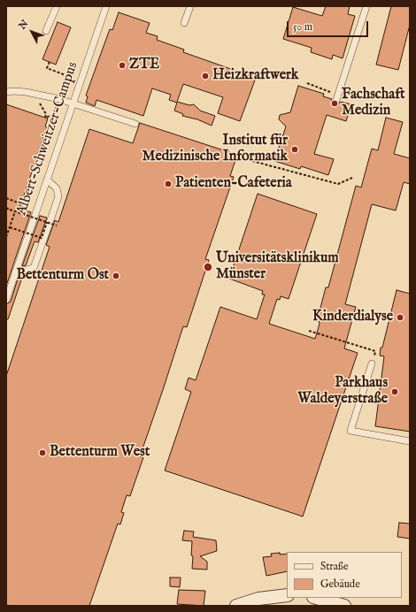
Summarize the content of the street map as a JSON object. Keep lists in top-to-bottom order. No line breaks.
{"streets":{"lane":["Albert-Schweitzer-Campus"]},"places":["ZTE","Heizkraftwerk","Fachschaft Medizin","Institut für Medizinische Informatik","Patienten-Cafeteria","Universitätsklinikum Münster","Bettenturm Ost","Kinderdialyse","Parkhaus Waldeyerstraße","Bettenturm West"],"legend":["Straße","Gebäude"],"scale_bar":"50 m","north":"top left"}
